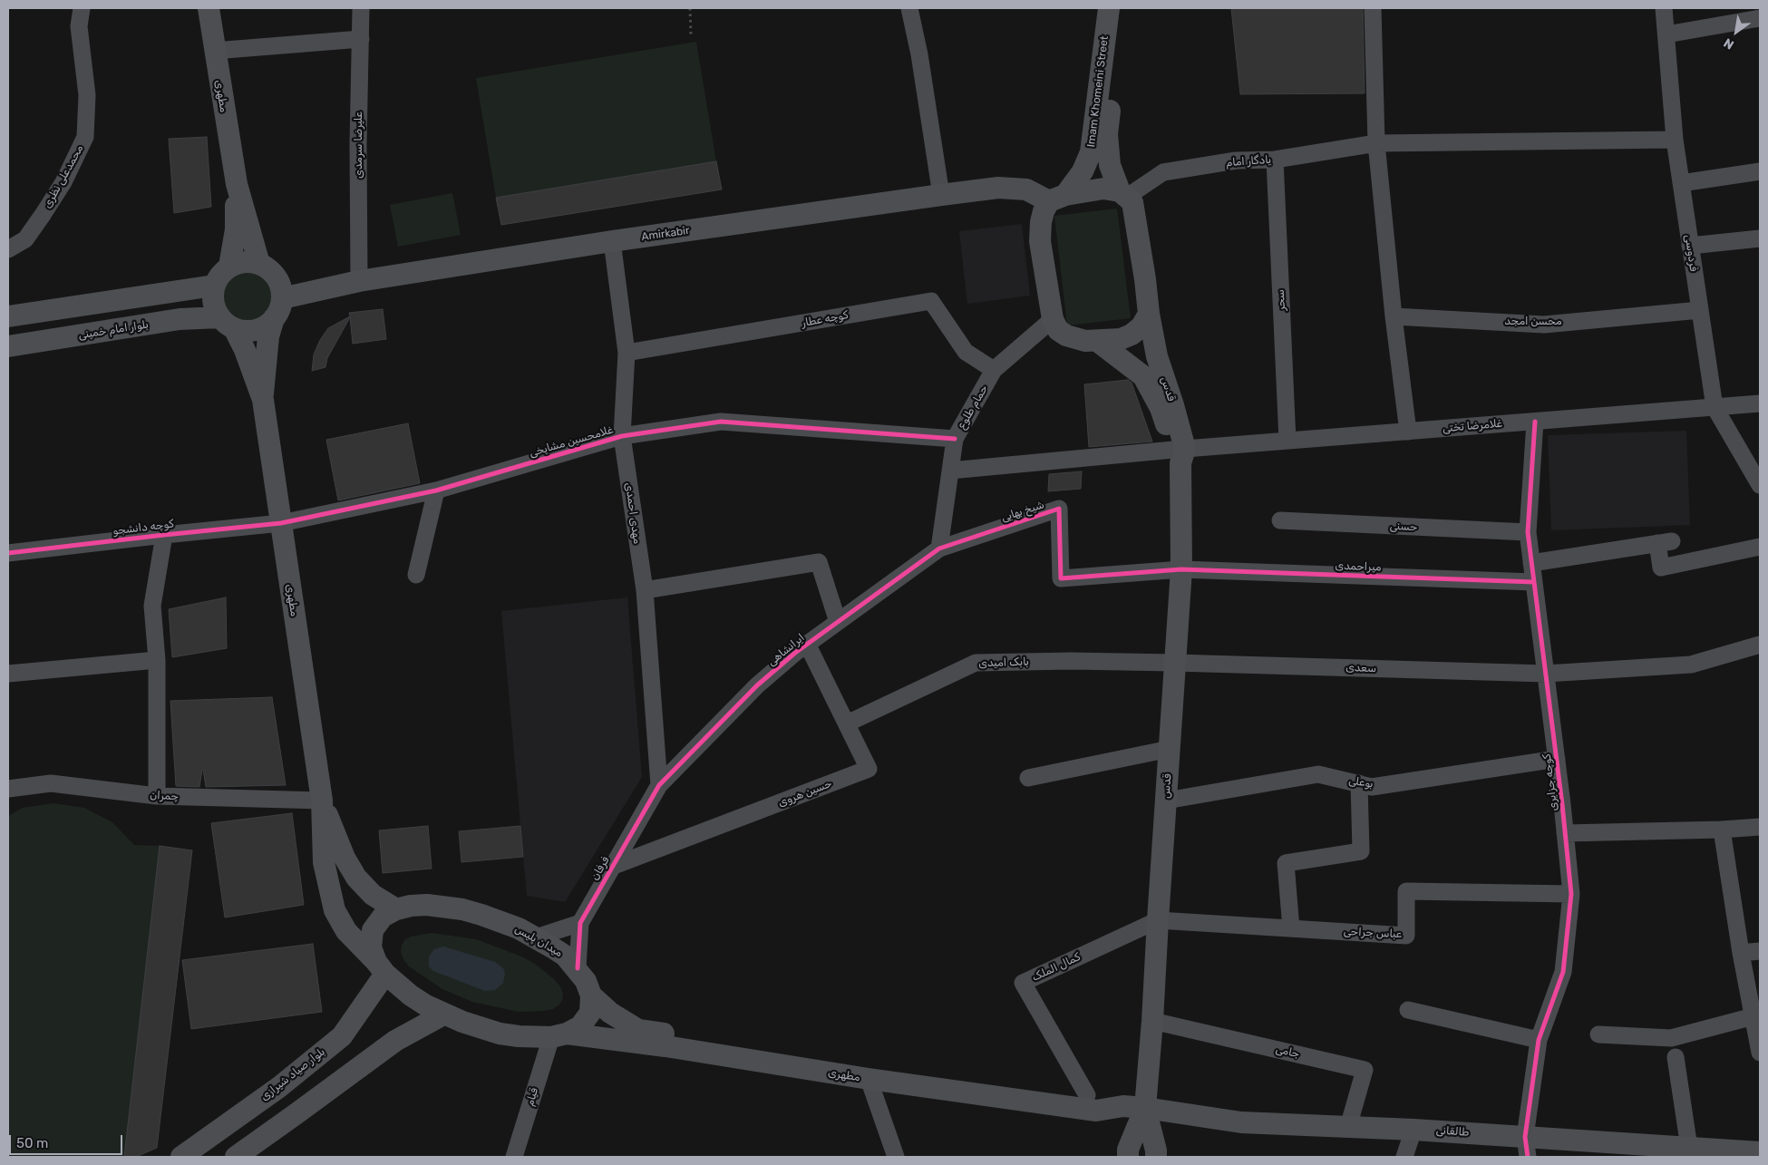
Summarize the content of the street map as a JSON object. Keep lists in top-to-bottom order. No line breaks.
{"streets":{"main road":["Imam Khomeini Street","مطهری","Amirkabir","بلوار امام خمینی","قدس","میدان پلیس","بلوار صیاد شیرازی","طالقانی"],"street":["علیرضا سرمدی","یادگار امام","محمدعلی نظری","فردوسی","سحر","کوچه عطار","محسن امجد","حمام طلوع","غلامرضا تختی","غلامحسین مشایخی","شیخ بهایی","مهدی احمدی","حسنی","کوچه دانشجو","میراحمدی","ایرانشاهی","بابک امیدی","سعدی","بوعلی","کوچه جزایری","حسین هروی","چمران","فرفان","عباس جراحی","کمال الملک","جامی","قیام"]},"crossings":[["Imam Khomeini Street","یادگار امام"],["Imam Khomeini Street","Amirkabir"],["Imam Khomeini Street","قدس"],["Imam Khomeini Street","حمام طلوع"],["مطهری","Amirkabir"],["مطهری","بلوار امام خمینی"],["مطهری","قدس"],["مطهری","غلامحسین مشایخی"],["مطهری","کوچه دانشجو"],["مطهری","چمران"],["مطهری","میدان پلیس"],["مطهری","کمال الملک"],["مطهری","بلوار صیاد شیرازی"],["مطهری","قیام"],["مطهری","طالقانی"],["علیرضا سرمدی","Amirkabir"],["یادگار امام","Amirkabir"],["یادگار امام","فردوسی"],["یادگار امام","سحر"],["یادگار امام","قدس"],["یادگار امام","حمام طلوع"],["Amirkabir","بلوار امام خمینی"],["Amirkabir","قدس"],["Amirkabir","حمام طلوع"],["Amirkabir","مهدی احمدی"],["فردوسی","محسن امجد"],["فردوسی","غلامرضا تختی"],["سحر","غلامرضا تختی"],["کوچه عطار","حمام طلوع"],["کوچه عطار","مهدی احمدی"],["قدس","حمام طلوع"],["قدس","غلامرضا تختی"],["قدس","شیخ بهایی"],["قدس","میراحمدی"],["قدس","بابک امیدی"],["قدس","سعدی"],["قدس","بوعلی"],["قدس","عباس جراحی"],["قدس","کمال الملک"],["قدس","جامی"],["قدس","طالقانی"],["حمام طلوع","غلامرضا تختی"],["حمام طلوع","غلامحسین مشایخی"],["حمام طلوع","شیخ بهایی"],["حمام طلوع","ایرانشاهی"],["غلامرضا تختی","کوچه جزایری"],["غلامحسین مشایخی","مهدی احمدی"],["غلامحسین مشایخی","کوچه دانشجو"],["شیخ بهایی","میراحمدی"],["شیخ بهایی","ایرانشاهی"],["مهدی احمدی","ایرانشاهی"],["مهدی احمدی","فرفان"],["حسنی","کوچه جزایری"],["میراحمدی","کوچه جزایری"],["ایرانشاهی","حسین هروی"],["ایرانشاهی","فرفان"],["بابک امیدی","سعدی"],["بابک امیدی","حسین هروی"],["سعدی","کوچه جزایری"],["بوعلی","کوچه جزایری"],["کوچه جزایری","عباس جراحی"],["کوچه جزایری","طالقانی"],["حسین هروی","فرفان"],["فرفان","میدان پلیس"],["عباس جراحی","کمال الملک"],["میدان پلیس","بلوار صیاد شیرازی"],["جامی","طالقانی"]],"scale_bar":"50 m","north":"bottom left"}
